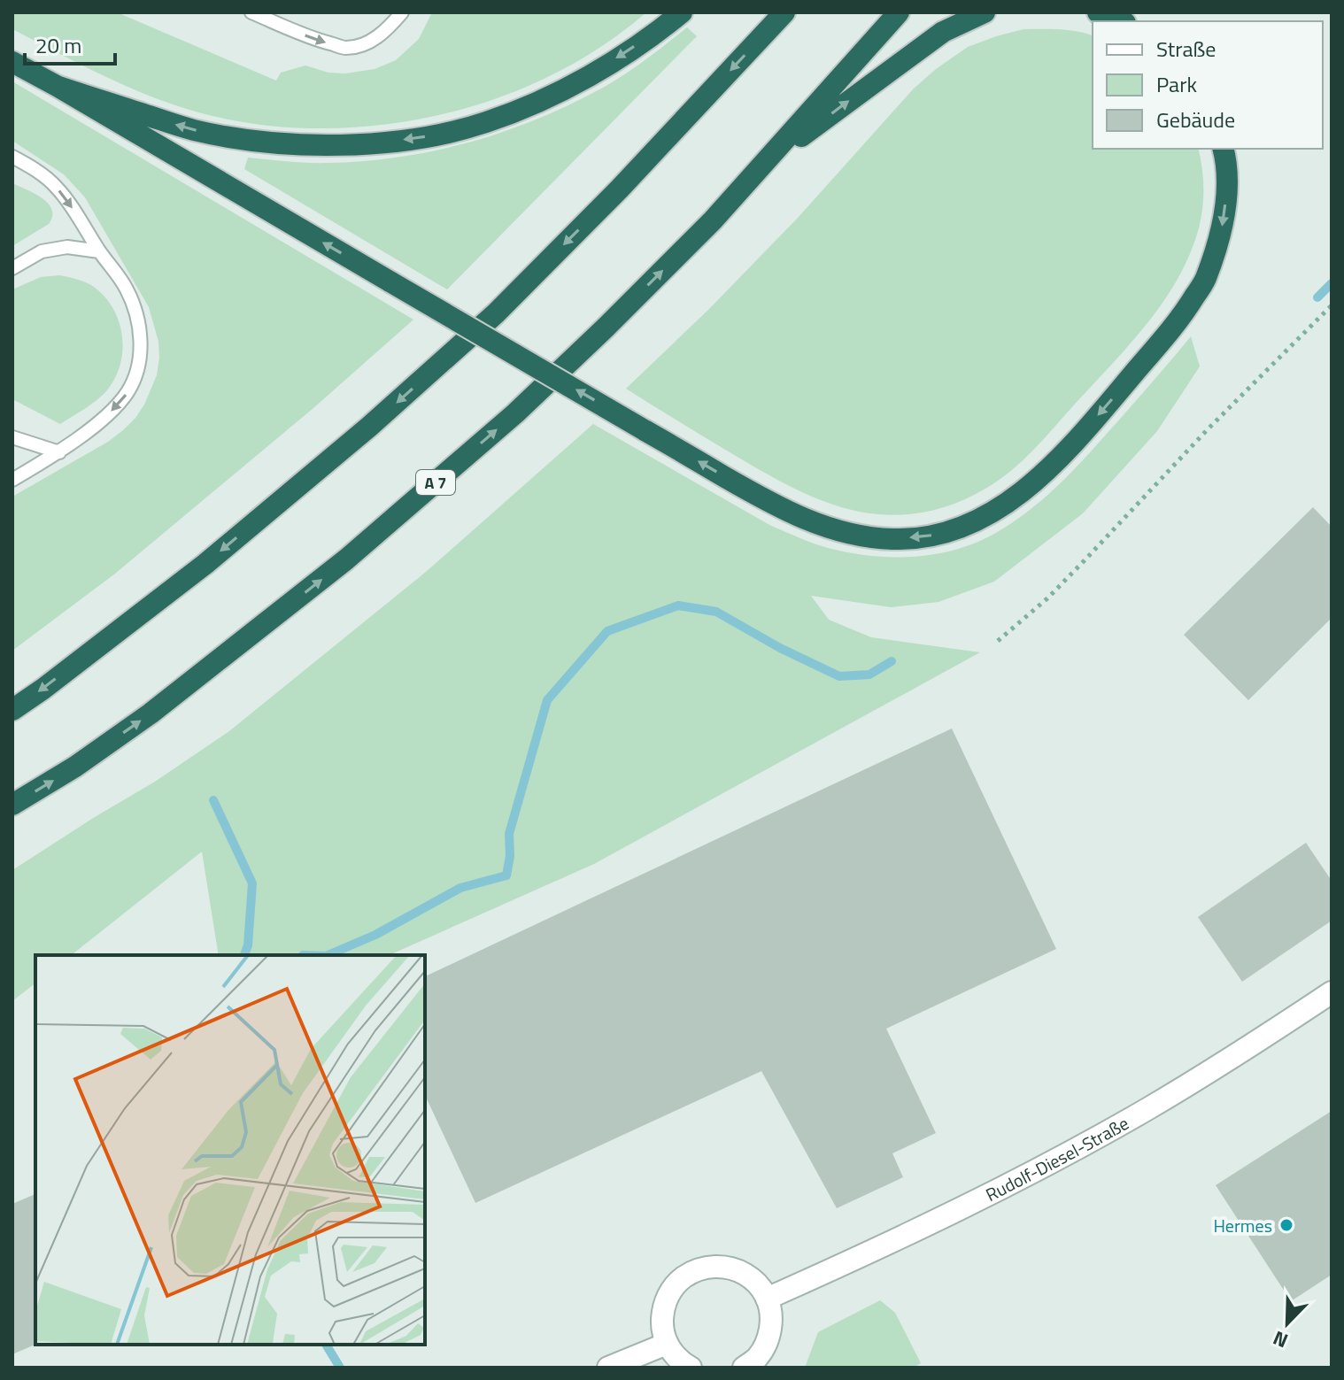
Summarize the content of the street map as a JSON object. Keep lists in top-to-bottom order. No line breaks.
{"streets":{"highway":["A 7"],"street":["Rudolf-Diesel-Straße"]},"places":["Hermes"],"legend":["Straße","Park","Gebäude"],"scale_bar":"20 m","north":"bottom left"}
